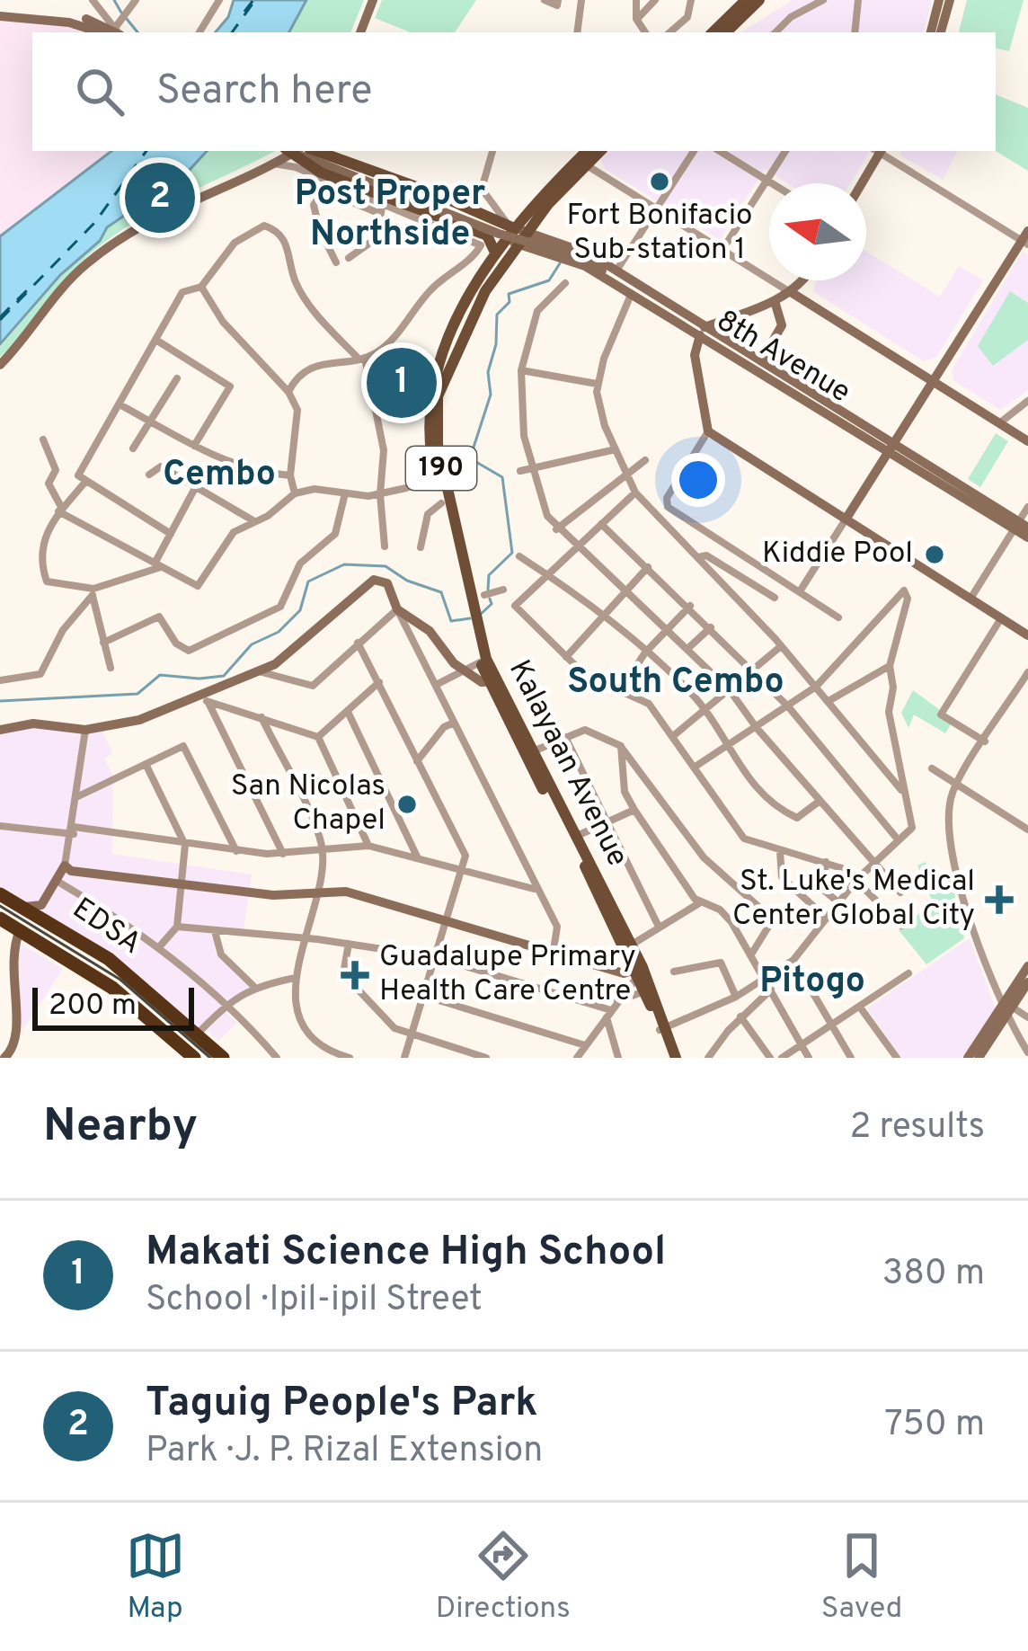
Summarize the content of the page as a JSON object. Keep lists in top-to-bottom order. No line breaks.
{"streets":{"highway":["EDSA"],"main road":["190","Kalayaan Avenue"],"street":["8th Avenue"]},"crossings":[["8th Avenue","Kalayaan Avenue"]],"districts":["Post Proper Northside","Cembo","South Cembo","Pitogo"],"places":{"other":["Fort Bonifacio Sub-station 1","Kiddie Pool","San Nicolas Chapel"],"health":["St. Luke's Medical Center Global City","Guadalupe Primary Health Care Centre"]},"scale_bar":"200 m","north":"left","page":{"search":"Search here","pins":["2","1"],"scale":"200 m","heading":["Nearby","2 results"],"list":[{"mark":"1","name":"Makati Science High School","note":"School · Ipil-ipil Street","value":"380 m"},{"mark":"2","name":"Taguig People's Park","note":"Park · J. P. Rizal Extension","value":"750 m"}],"nav":["Map","Directions","Saved"]}}
